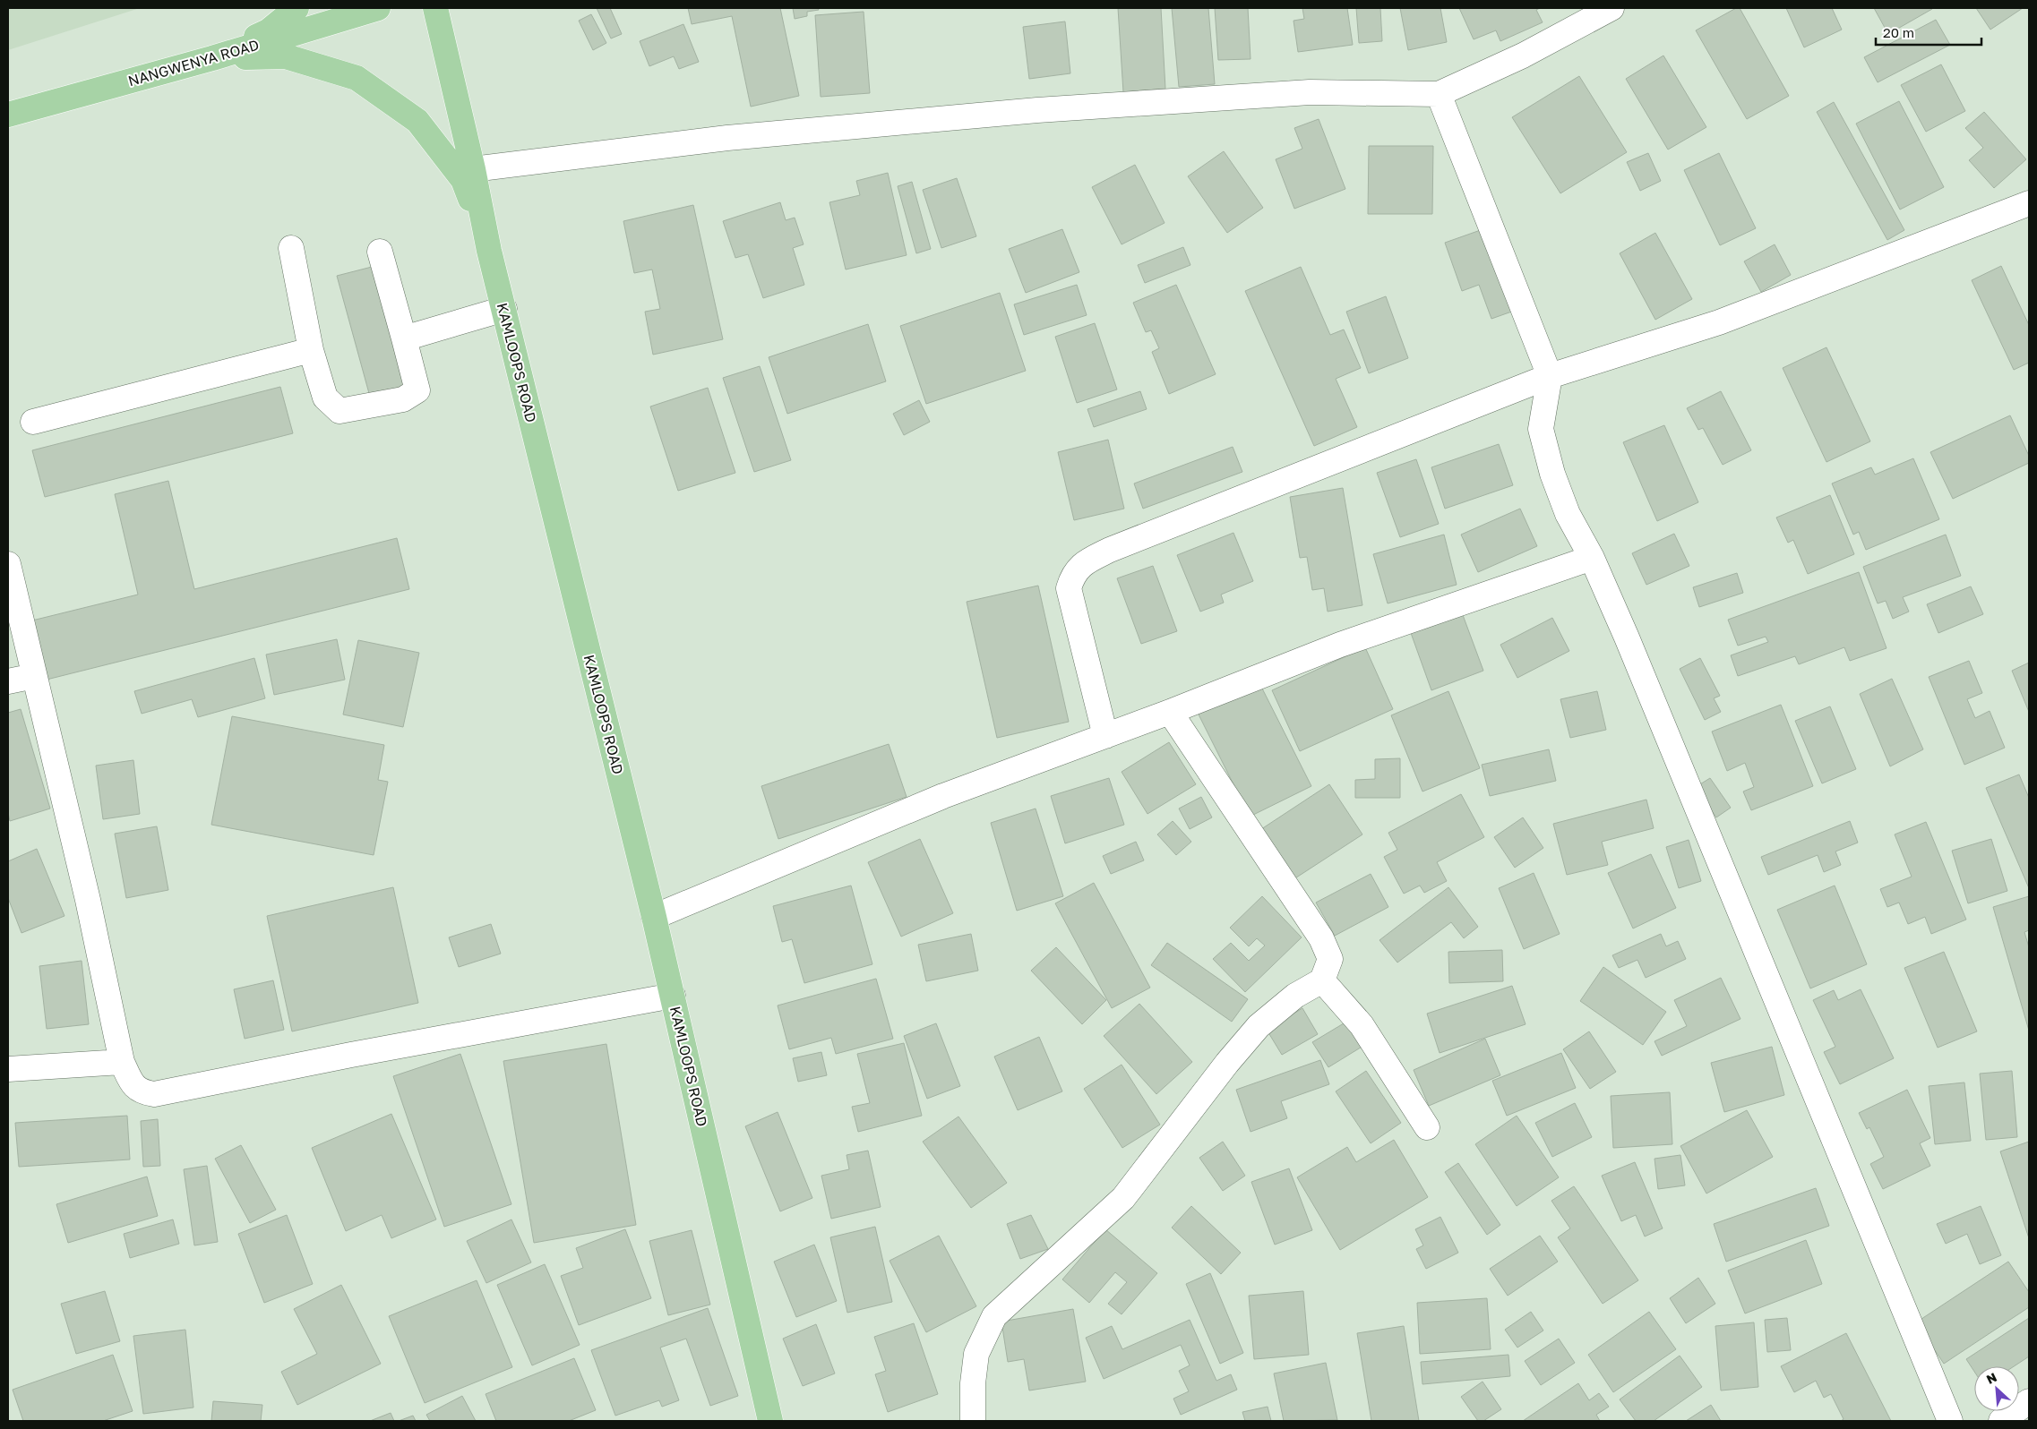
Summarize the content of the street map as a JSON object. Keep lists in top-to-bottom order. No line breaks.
{"streets":{"main road":["NANGWENYA ROAD","KAMLOOPS ROAD"]},"scale_bar":"20 m","north":"top left"}
